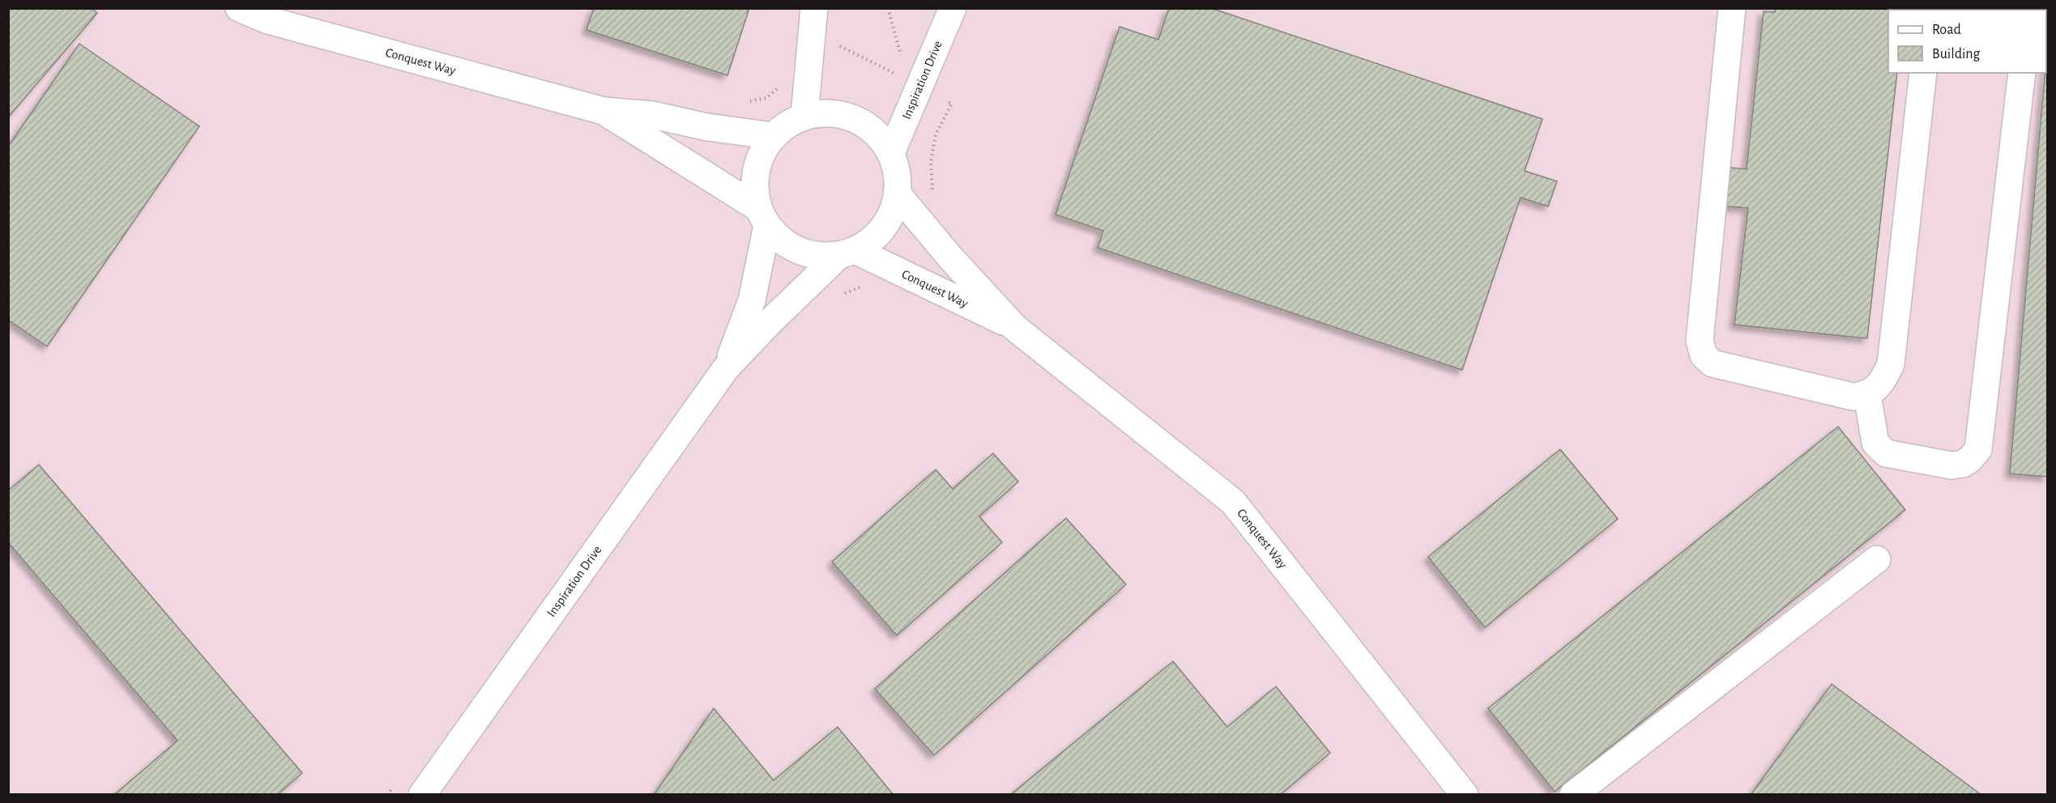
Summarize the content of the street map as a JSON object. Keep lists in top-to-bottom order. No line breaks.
{"streets":{"street":["Conquest Way","Inspiration Drive"]},"crossings":[["Conquest Way","Inspiration Drive"]],"legend":["Road","Building"]}
